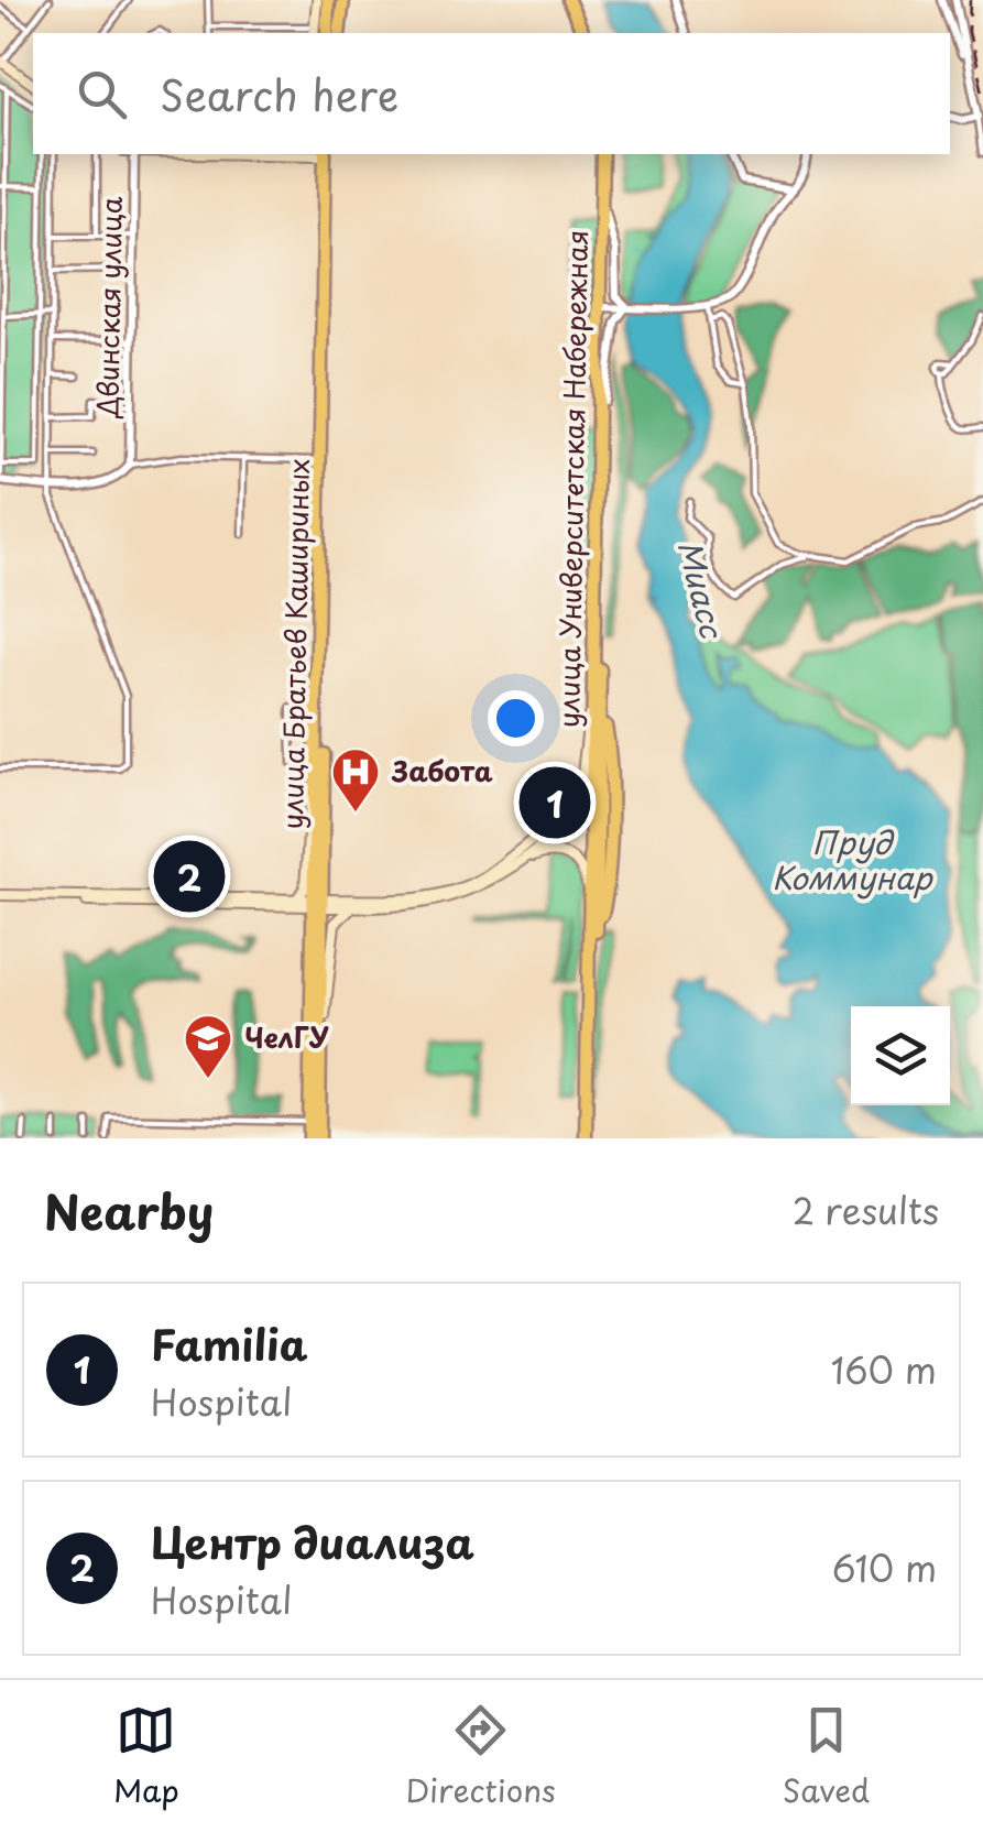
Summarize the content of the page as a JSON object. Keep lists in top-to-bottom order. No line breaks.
{"streets":{"main road":["улица Университетская Набережная","улица Братьев Кашириных"],"street":["Двинская улица"]},"water":["Миасс","Пруд Коммунар"],"places":{"hospital":["Забота"],"school or university":["ЧелГУ"]},"page":{"search":"Search here","pins":["1","2"],"heading":["Nearby","2 results"],"list":[{"mark":"1","name":"Familia","note":"Hospital","value":"160 m"},{"mark":"2","name":"Центр диализа","note":"Hospital","value":"610 m"}],"nav":["Map","Directions","Saved"]}}
